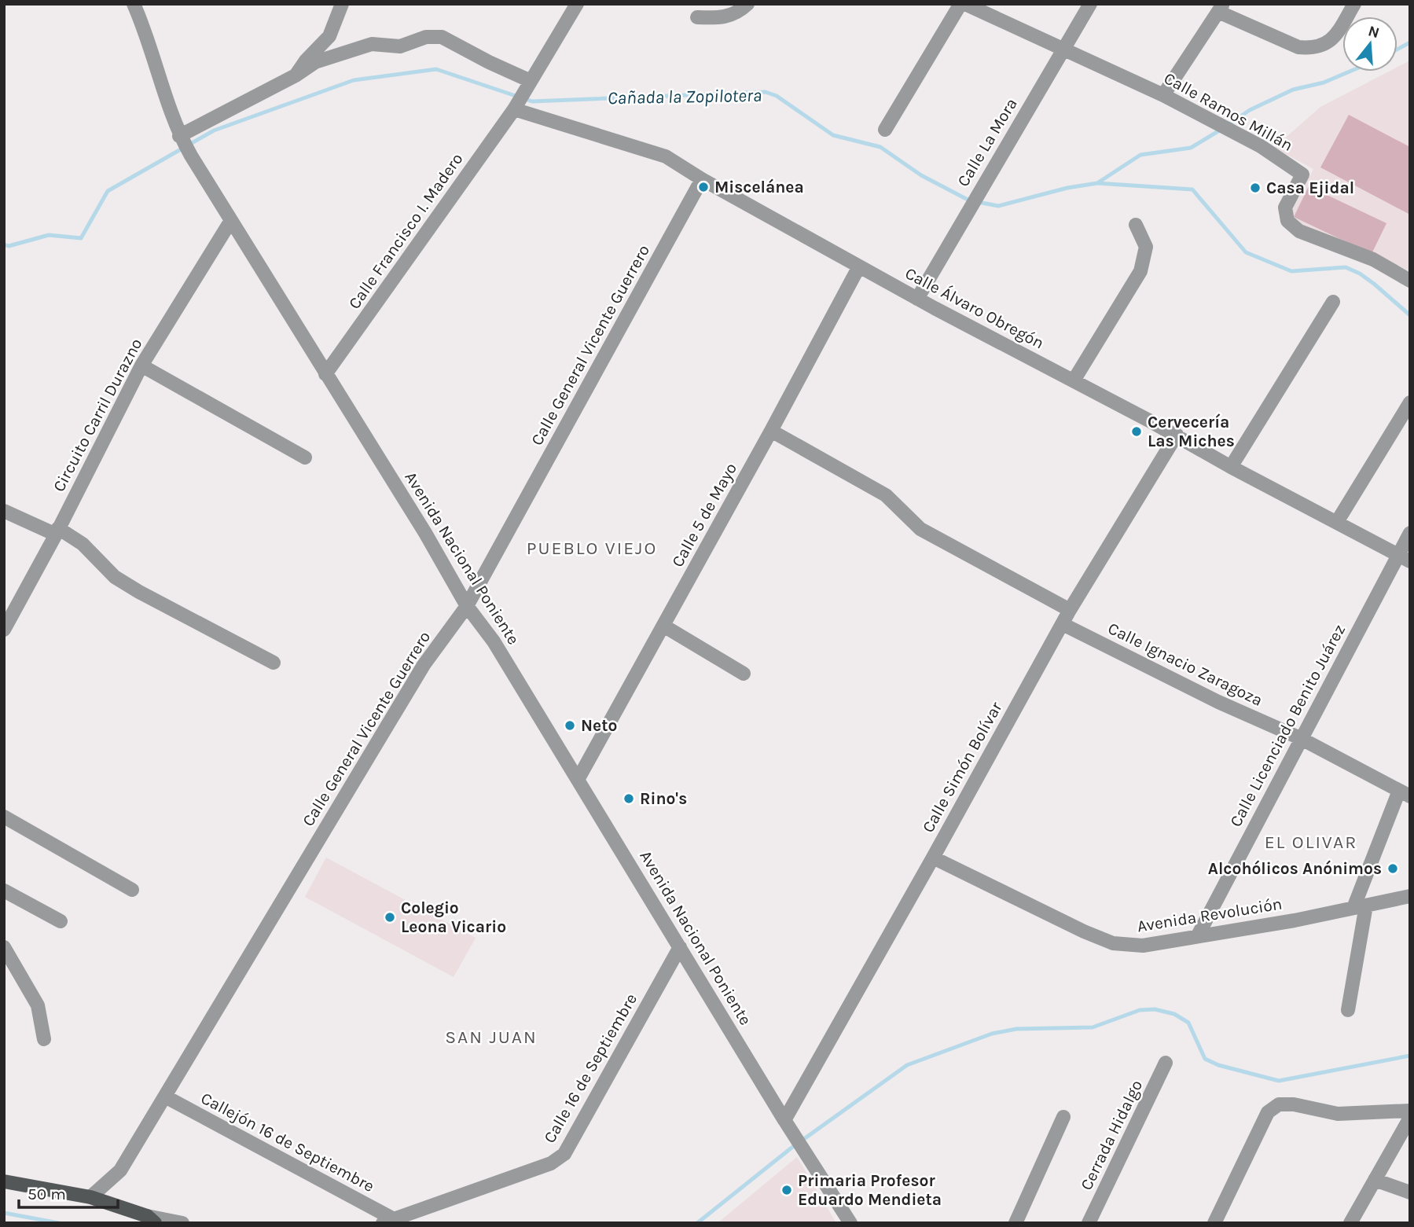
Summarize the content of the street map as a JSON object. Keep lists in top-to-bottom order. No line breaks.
{"streets":{"street":["Calle Ramos Millán","Calle La Mora","Calle Francisco I. Madero","Calle Álvaro Obregón","Calle General Vicente Guerrero","Circuito Carril Durazno","Calle 5 de Mayo","Avenida Nacional Poniente","Calle Ignacio Zaragoza","Calle Licenciado Benito Juárez","Calle Simón Bolívar","Avenida Revolución","Calle 16 de Septiembre","Cerrada Hidalgo","Callejón 16 de Septiembre"]},"crossings":[["Calle Ramos Millán","Calle La Mora"],["Calle La Mora","Calle Álvaro Obregón"],["Calle Francisco I. Madero","Calle Álvaro Obregón"],["Calle Francisco I. Madero","Avenida Nacional Poniente"],["Calle Álvaro Obregón","Calle General Vicente Guerrero"],["Calle Álvaro Obregón","Calle 5 de Mayo"],["Calle Álvaro Obregón","Calle Licenciado Benito Juárez"],["Calle Álvaro Obregón","Calle Simón Bolívar"],["Calle General Vicente Guerrero","Avenida Nacional Poniente"],["Calle General Vicente Guerrero","Callejón 16 de Septiembre"],["Circuito Carril Durazno","Avenida Nacional Poniente"],["Calle 5 de Mayo","Avenida Nacional Poniente"],["Avenida Nacional Poniente","Calle Simón Bolívar"],["Avenida Nacional Poniente","Calle 16 de Septiembre"],["Calle Ignacio Zaragoza","Calle Licenciado Benito Juárez"],["Calle Ignacio Zaragoza","Calle Simón Bolívar"],["Calle Licenciado Benito Juárez","Avenida Revolución"],["Calle Simón Bolívar","Avenida Revolución"],["Calle 16 de Septiembre","Callejón 16 de Septiembre"]],"districts":["PUEBLO VIEJO","EL OLIVAR","SAN JUAN"],"water":["Cañada la Zopilotera"],"places":["Miscelánea","Casa Ejidal","Cervecería Las Miches","Neto","Rino's","Alcohólicos Anónimos","Colegio Leona Vicario","Primaria Profesor Eduardo Mendieta"],"scale_bar":"50 m","north":"top"}
